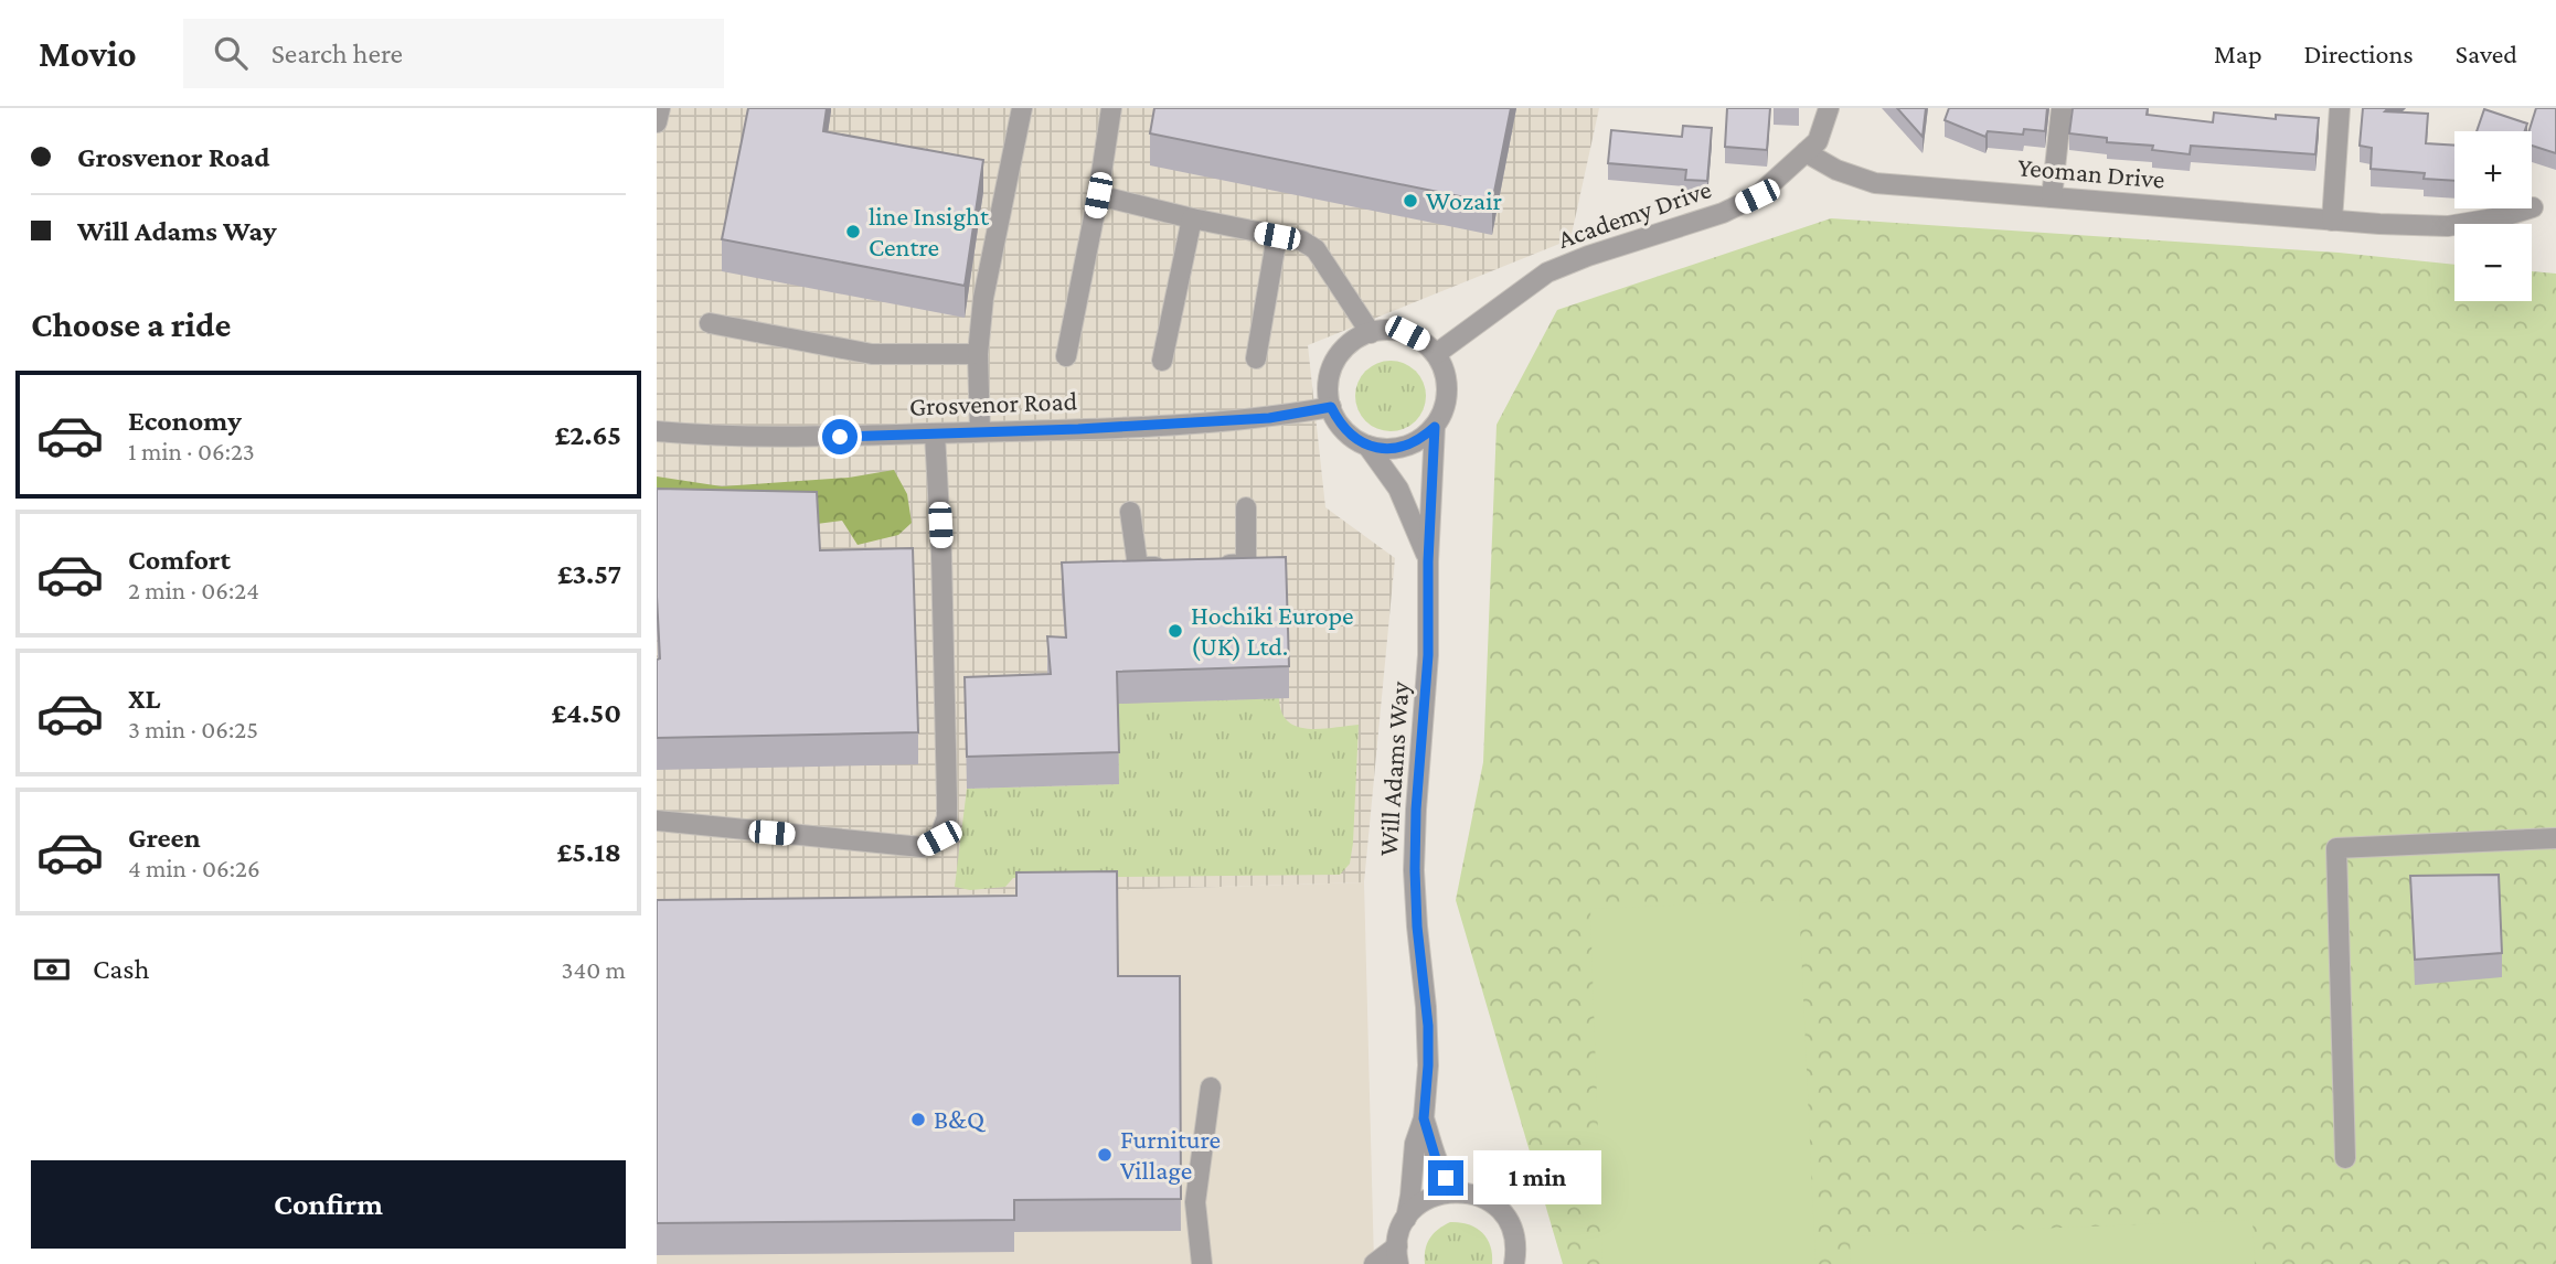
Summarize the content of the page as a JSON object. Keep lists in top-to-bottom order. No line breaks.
{"streets":{"street":["Yeoman Drive","Academy Drive","Grosvenor Road","Will Adams Way"]},"crossings":[["Yeoman Drive","Academy Drive"],["Academy Drive","Grosvenor Road"],["Academy Drive","Will Adams Way"],["Grosvenor Road","Will Adams Way"]],"places":["Wozair","line Insight Centre","Hochiki Europe (UK) Ltd.","B&Q","Furniture Village"],"page":{"header":"Movio","search":"Search here","nav":["Map","Directions","Saved"],"banner":["Grosvenor Road","Will Adams Way"],"map_buttons":["+","−"],"heading":"Choose a ride","list":[{"name":"Economy","note":"1 min · 06:23","value":"£2.65"},{"name":"Comfort","note":"2 min · 06:24","value":"£3.57"},{"name":"XL","note":"3 min · 06:25","value":"£4.50"},{"name":"Green","note":"4 min · 06:26","value":"£5.18"}],"pay":["Cash","340 m"],"buttons":"Confirm","bubble":"1 min"}}
